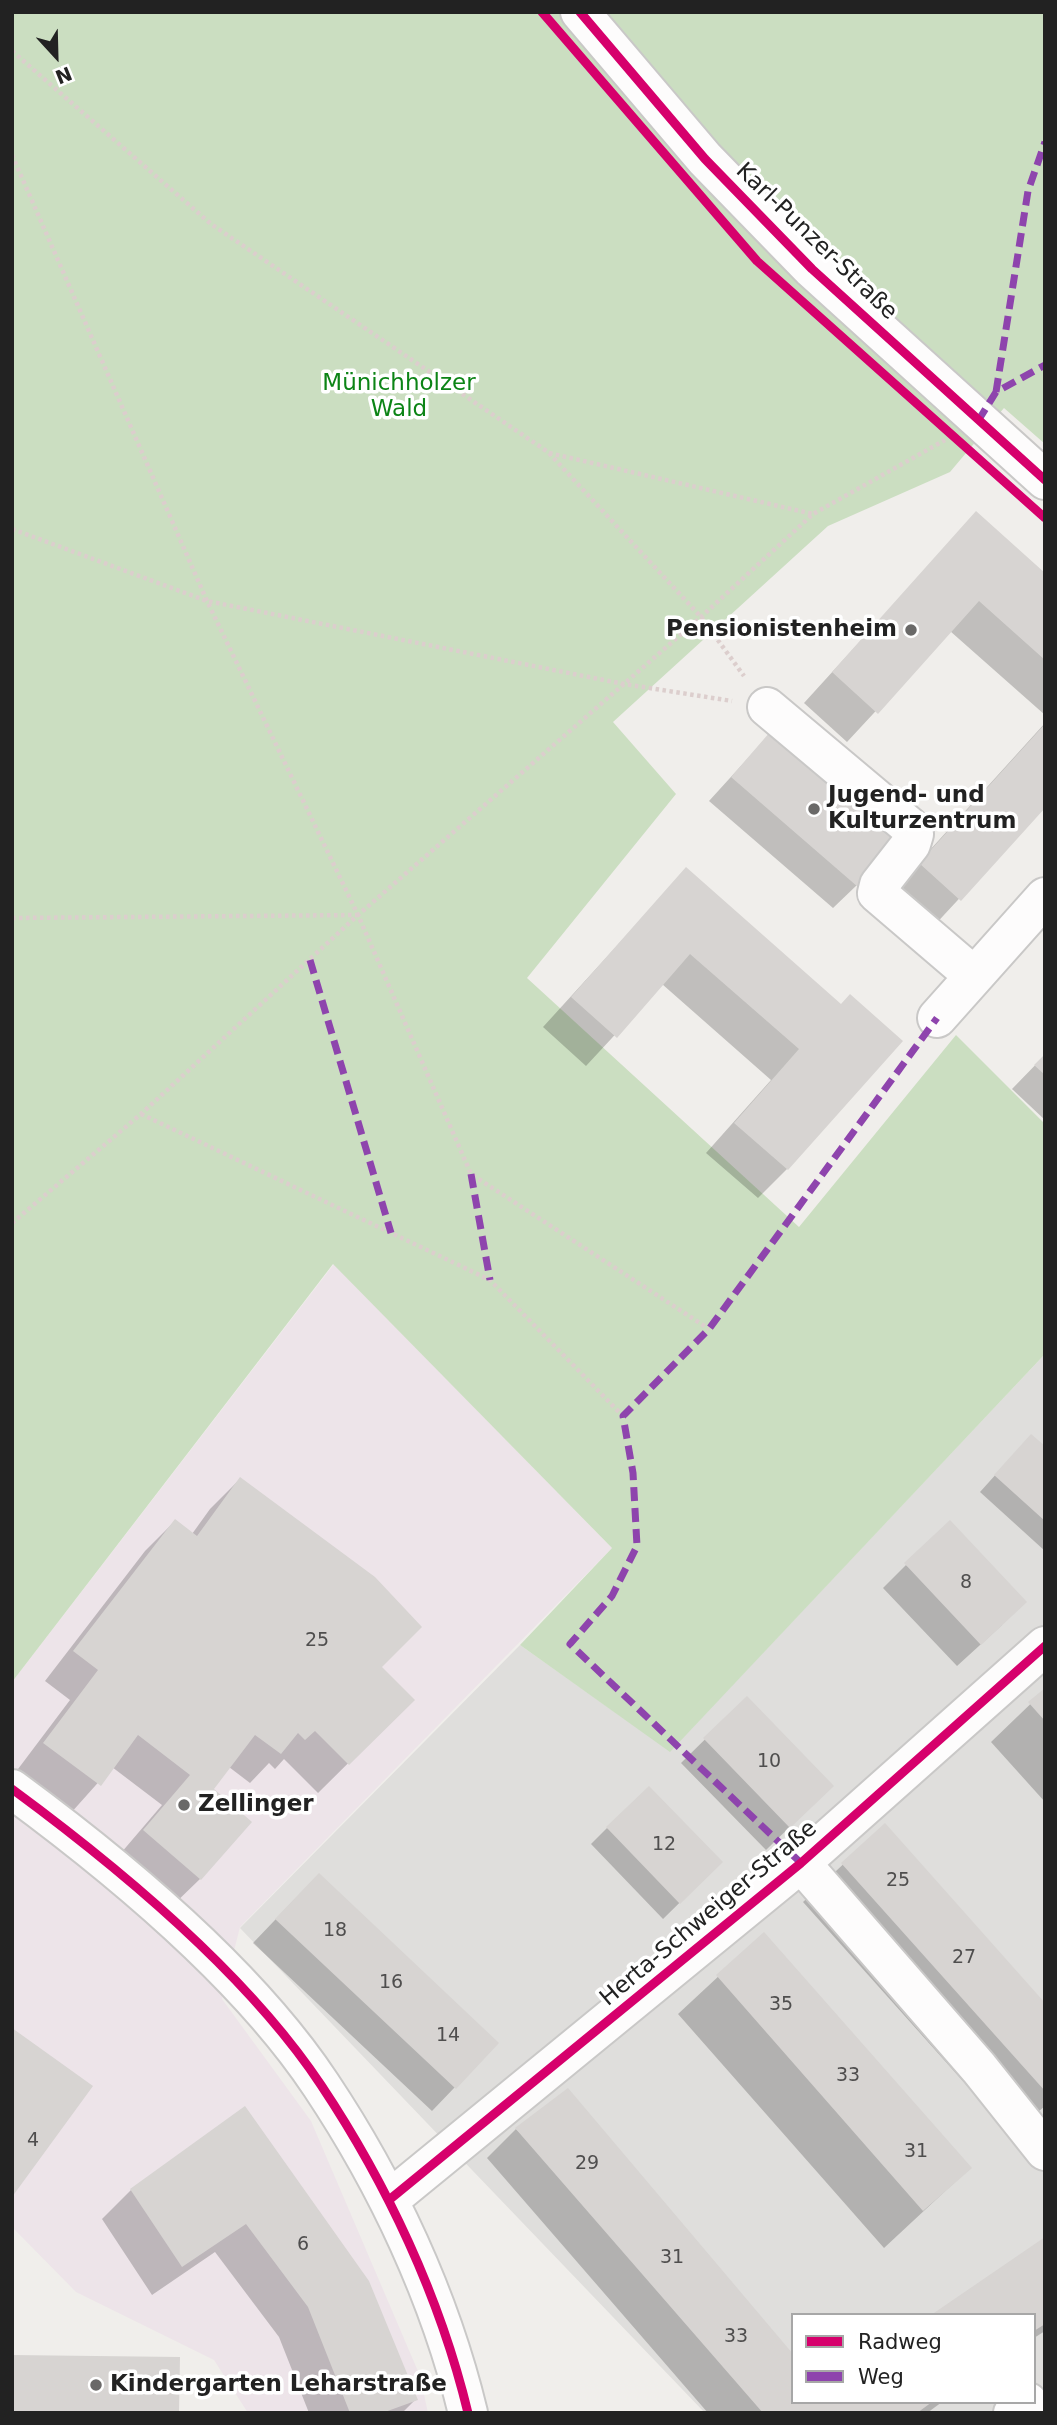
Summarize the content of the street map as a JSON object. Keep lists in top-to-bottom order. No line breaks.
{"streets":{"street":["Karl-Punzer-Straße","Herta-Schweiger-Straße"]},"parks":["Münichholzer Wald"],"places":["Pensionistenheim","Jugend- und Kulturzentrum","Zellinger","Kindergarten Leharstraße"],"house_numbers":["8","25","10","12","25","18","27","16","35","14","33","4","31","29","6","31","33"],"legend":["Radweg","Weg"],"north":"bottom"}
